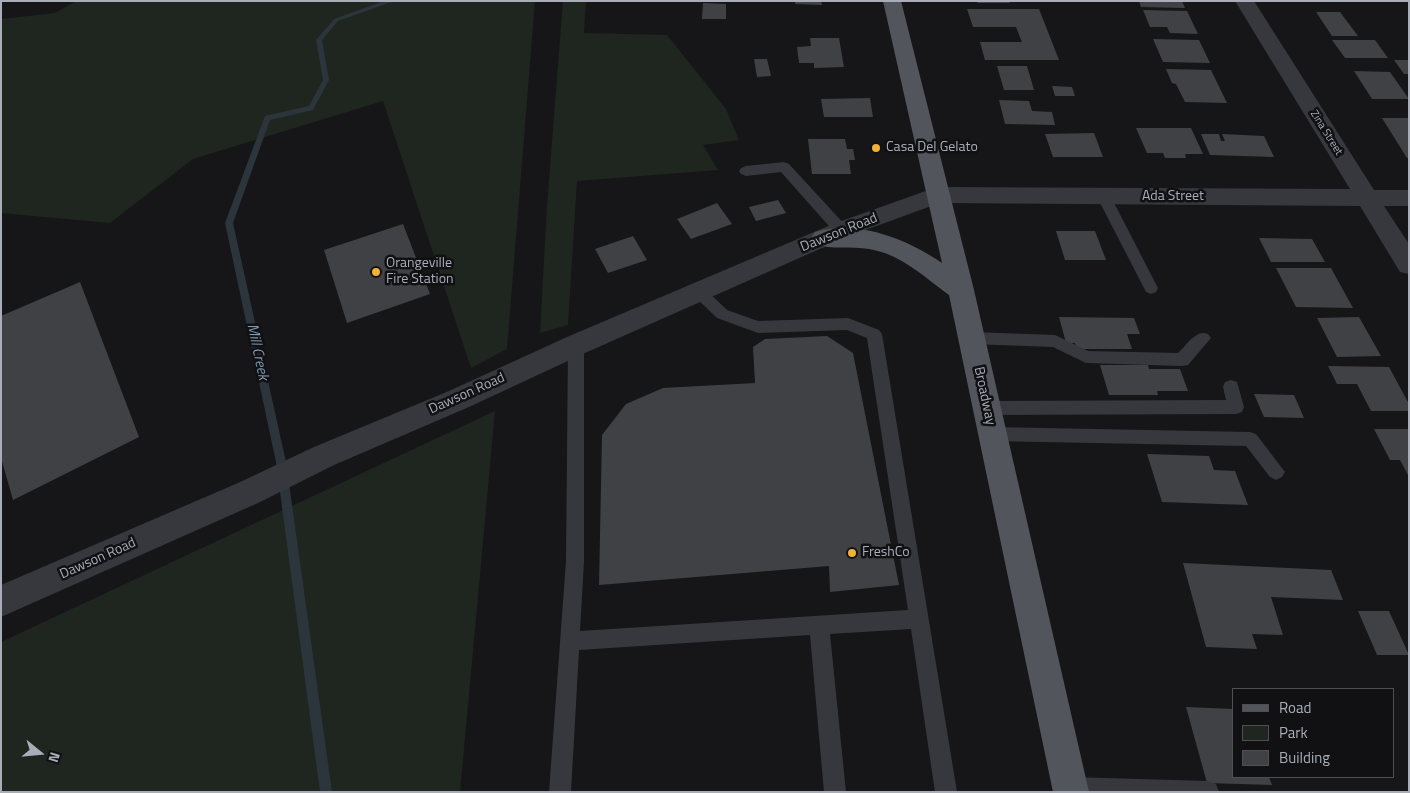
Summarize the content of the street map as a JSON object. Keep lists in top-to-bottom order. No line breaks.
{"streets":{"main road":["Broadway"],"street":["Zina Street","Ada Street","Dawson Road"]},"crossings":[["Zina Street","Ada Street"],["Ada Street","Dawson Road"],["Ada Street","Broadway"],["Dawson Road","Broadway"]],"water":["Mill Creek"],"places":["Casa Del Gelato","Orangeville Fire Station","FreshCo"],"legend":["Road","Park","Building"],"north":"right"}
